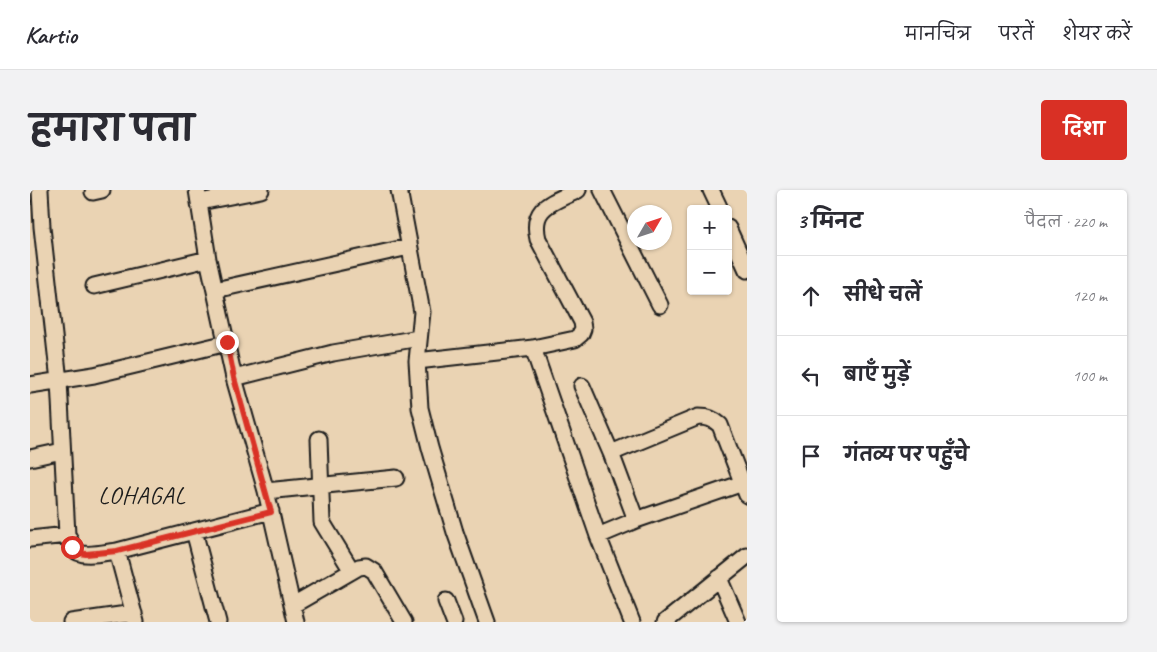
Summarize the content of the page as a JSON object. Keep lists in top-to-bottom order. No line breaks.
{"districts":["LOHAGAL"],"north":"top right","page":{"header":"Kartio","nav":["मानचित्र","परतें","शेयर करें"],"title":"हमारा पता","buttons":"दिशा","heading":["3 मिनट","पैदल · 220 m"],"map_buttons":["+","−"],"list":[["सीधे चलें","120 m"],["बाएँ मुड़ें","100 m"],"गंतव्य पर पहुँचे"]}}
